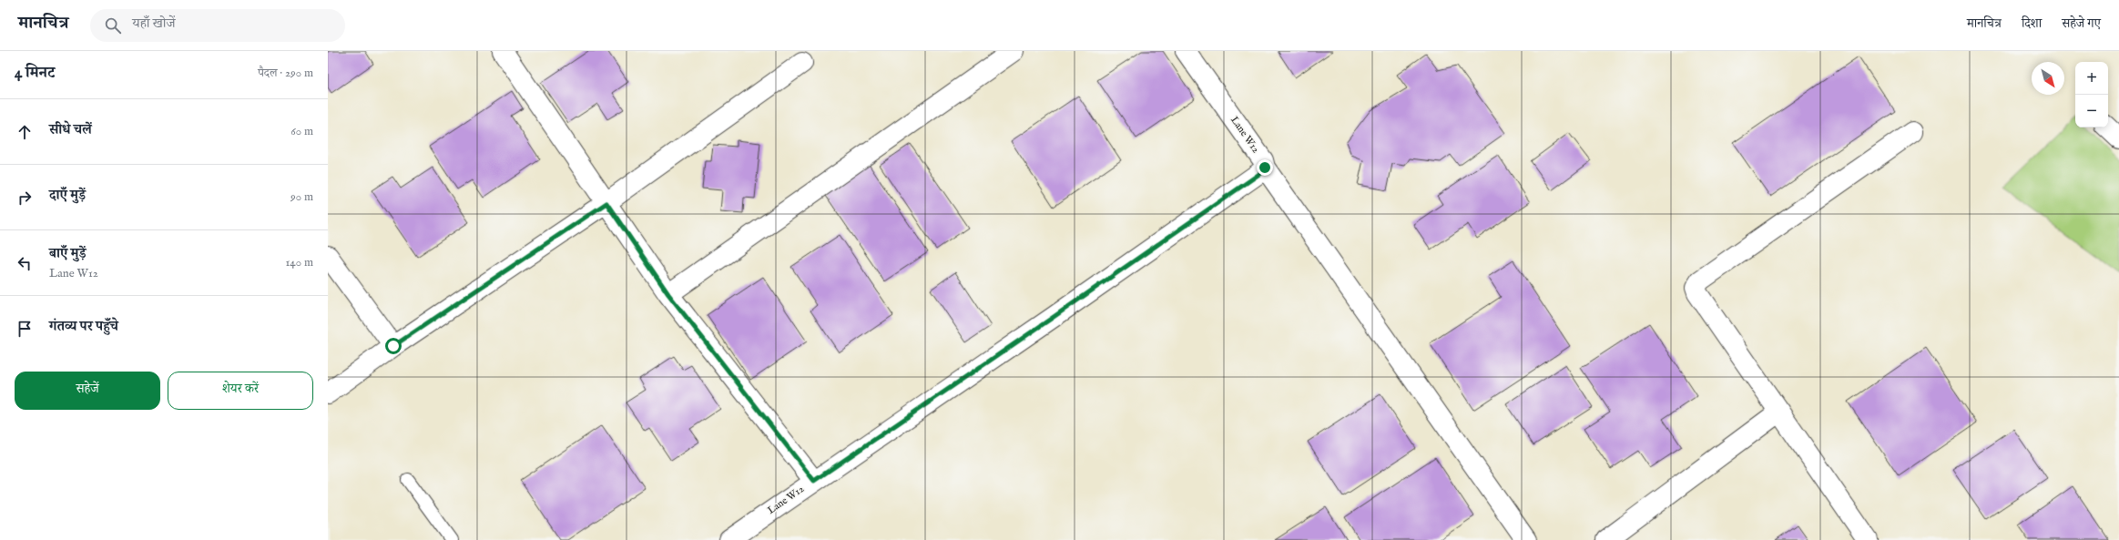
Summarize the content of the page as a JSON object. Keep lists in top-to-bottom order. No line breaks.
{"streets":{"street":["Lane W12"]},"north":"bottom right","page":{"header":"मानचित्र","search":"यहाँ खोजें","nav":["मानचित्र","दिशा","सहेजे गए"],"heading":["4 मिनट","पैदल · 290 m"],"map_buttons":["+","−"],"list":[["सीधे चलें","60 m"],["दाएँ मुड़ें","90 m"],["बाएँ मुड़ें","Lane W12","140 m"],"गंतव्य पर पहुँचे"],"buttons":["सहेजें","शेयर करें"]}}
